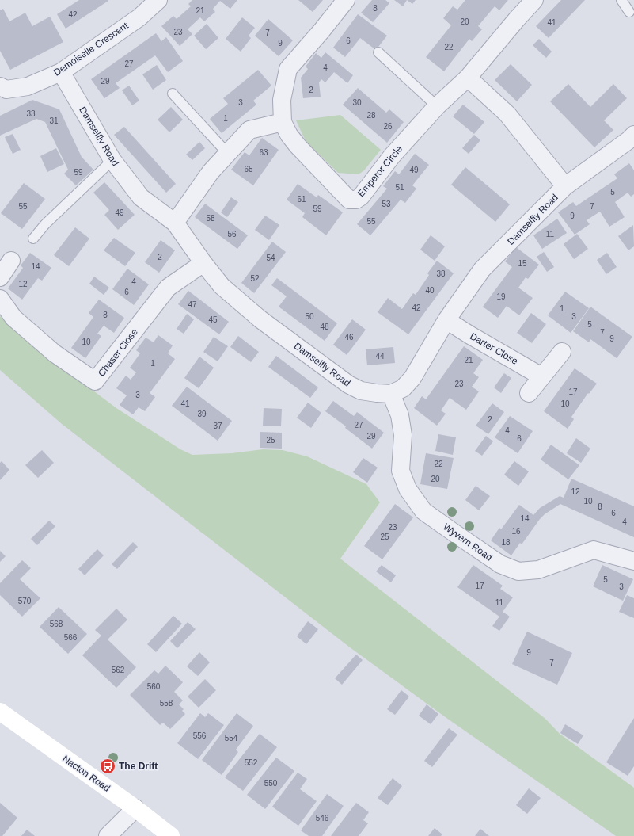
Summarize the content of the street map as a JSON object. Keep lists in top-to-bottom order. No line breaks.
{"streets":{"street":["Demoiselle Crescent","Damselfly Road","Emperor Circle","Darter Close","Chaser Close","Wyvern Road","Nacton Road"]},"crossings":[["Demoiselle Crescent","Damselfly Road"],["Damselfly Road","Darter Close"],["Damselfly Road","Chaser Close"],["Damselfly Road","Wyvern Road"]],"places":{"bus stop":["The Drift"]},"house_numbers":["8","21","42","20","41","23","7","6","9","22","27","4","29","2","3","30","33","28","1","31","26","63","65","49","59","51","5","61","53","55","7","59","49","9","58","55","56","11","2","54","15","14","38","52","4","12","40","6","19","47","42","1","8","50","3","45","5","48","7","46","9","10","44","21","1","23","17","3","41","10","39","2","27","37","4","29","6","25","22","20","12","10","8","6","14","4","23","16","25","18","5","17","3","570","11","568","566","9","7","562","560","558","556","554","552","550","546"]}
